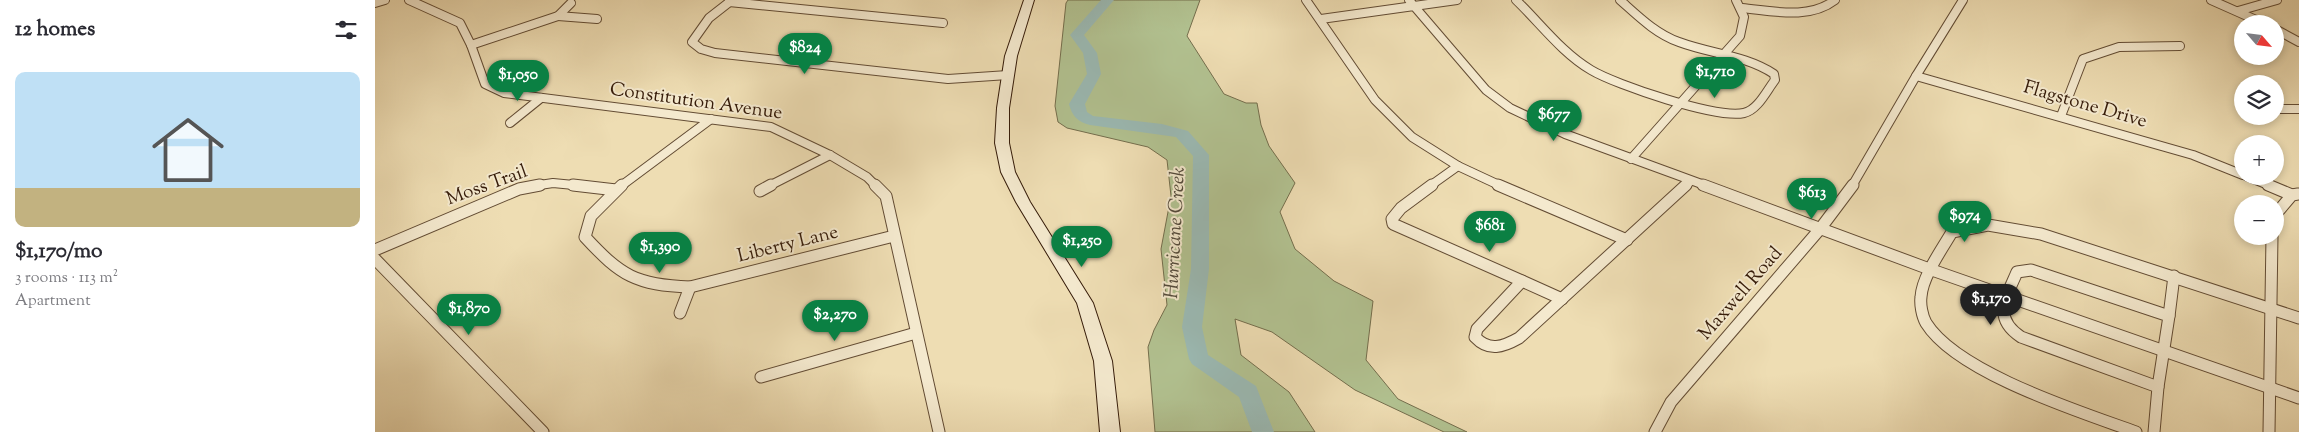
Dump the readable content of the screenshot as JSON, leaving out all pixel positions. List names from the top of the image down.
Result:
{
  "streets": {
    "street": [
      "Constitution Avenue",
      "Flagstone Drive",
      "Moss Trail",
      "Liberty Lane",
      "Maxwell Road"
    ]
  },
  "crossings": [
    ["Constitution Avenue", "Liberty Lane"],
    ["Flagstone Drive", "Maxwell Road"],
    ["Moss Trail", "Liberty Lane"]
  ],
  "water": ["Hurricane Creek"],
  "north": "bottom right",
  "page": {
    "heading": "12 homes",
    "map_buttons": ["+", "−"],
    "price": [
      "$824",
      "$1,710",
      "$1,050",
      "$677",
      "$613",
      "$974",
      "$681",
      "$1,250",
      "$1,390",
      "$1,170",
      "$1,870",
      "$2,270"
    ],
    "list": [
      {
        "name": "$1,170/mo",
        "note": "3 rooms · 113 m² · Apartment"
      }
    ]
  }
}
